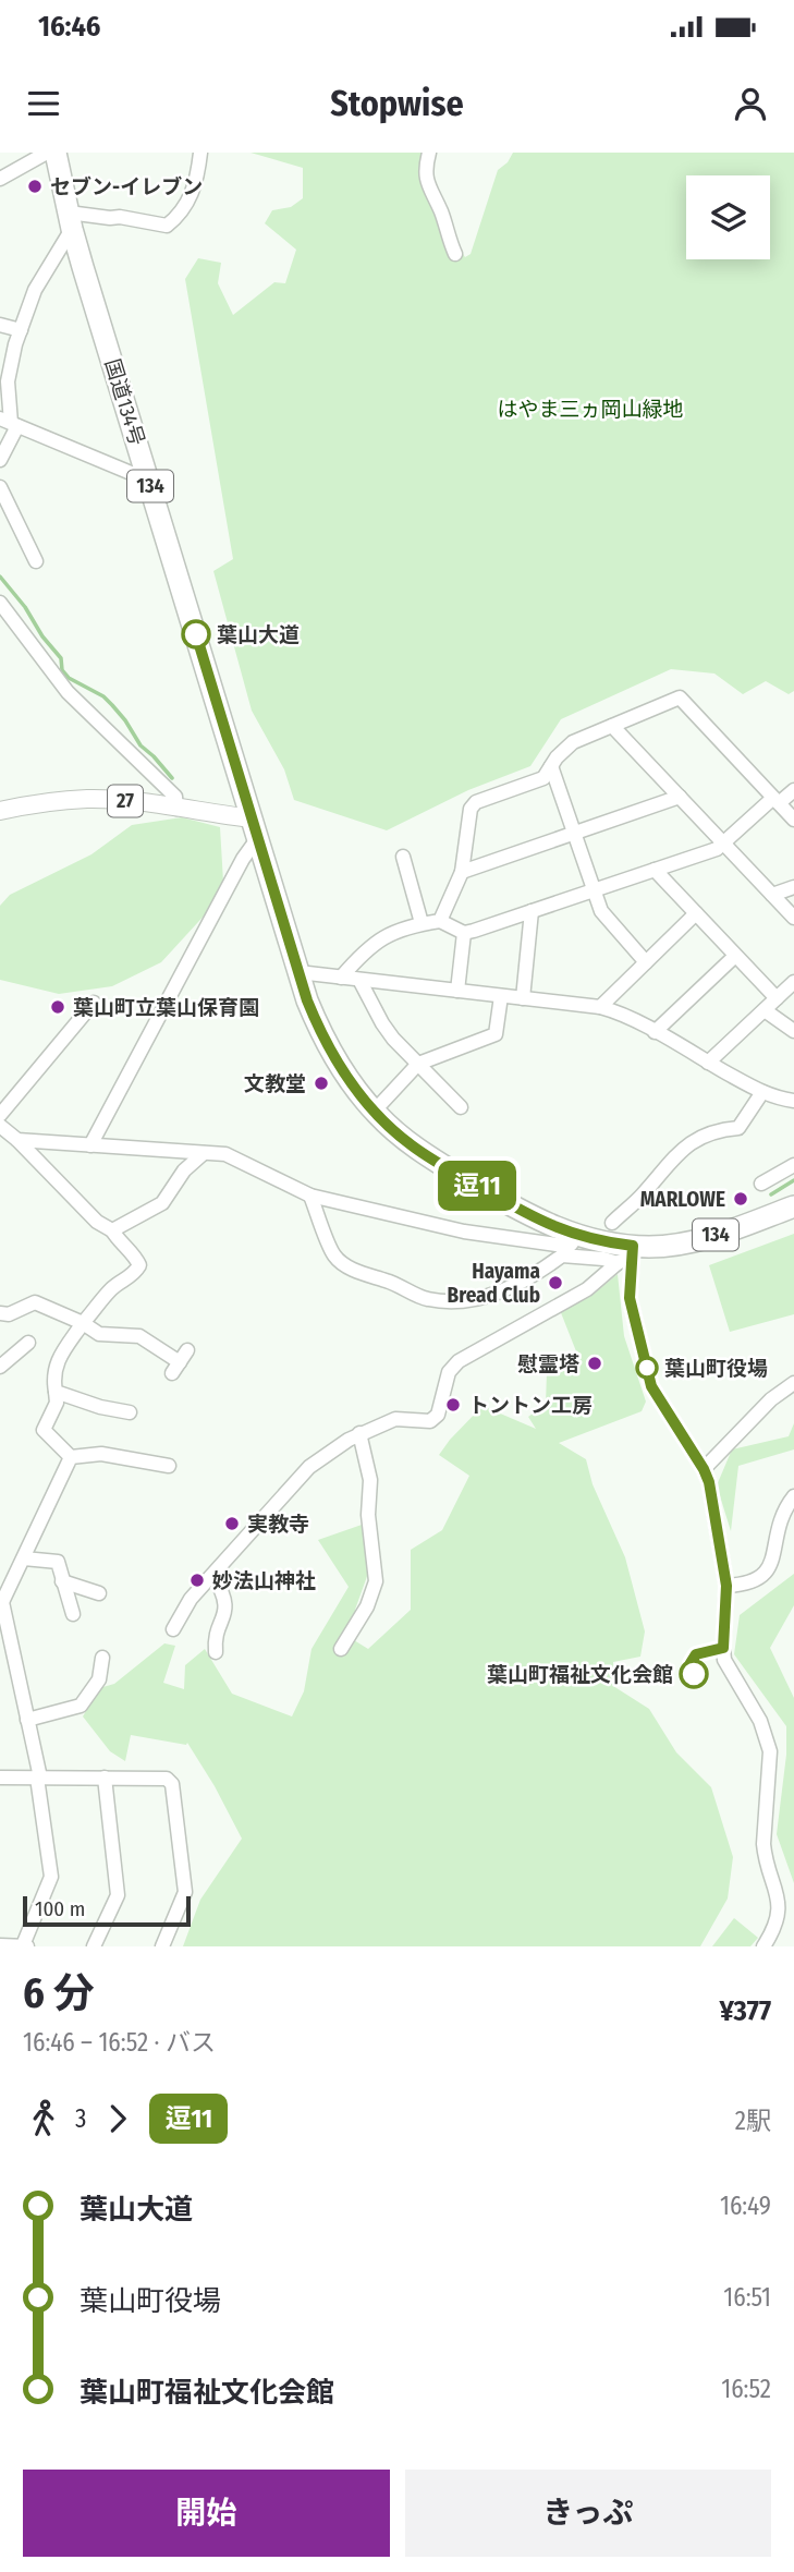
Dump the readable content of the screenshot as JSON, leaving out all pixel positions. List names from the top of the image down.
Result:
{
  "streets": {
    "highway": ["国道134号", "134"],
    "main road": ["27"]
  },
  "crossings": [
    ["国道134号", "27"]
  ],
  "parks": ["はやま三ヵ岡山緑地"],
  "places": [
    "セブン-イレブン",
    "葉山大道",
    "葉山町立葉山保育園",
    "文教堂",
    "MARLOWE",
    "Hayama Bread Club",
    "慰霊塔",
    "葉山町役場",
    "トントン工房",
    "実教寺",
    "妙法山神社",
    "葉山町福祉文化会館"
  ],
  "lines": ["bus line 逗11"],
  "scale_bar": "100 m",
  "page": {
    "status": "16:46",
    "header": "Stopwise",
    "on_map": "逗11",
    "scale": "100 m",
    "heading": ["6 分", "16:46 – 16:52 · バス", "¥377"],
    "legs": ["3", "逗11", "2駅"],
    "list": [
      {
        "name": "葉山大道",
        "value": "16:49"
      },
      {
        "name": "葉山町役場",
        "value": "16:51"
      },
      {
        "name": "葉山町福祉文化会館",
        "value": "16:52"
      }
    ],
    "buttons": ["開始", "きっぷ"]
  }
}
